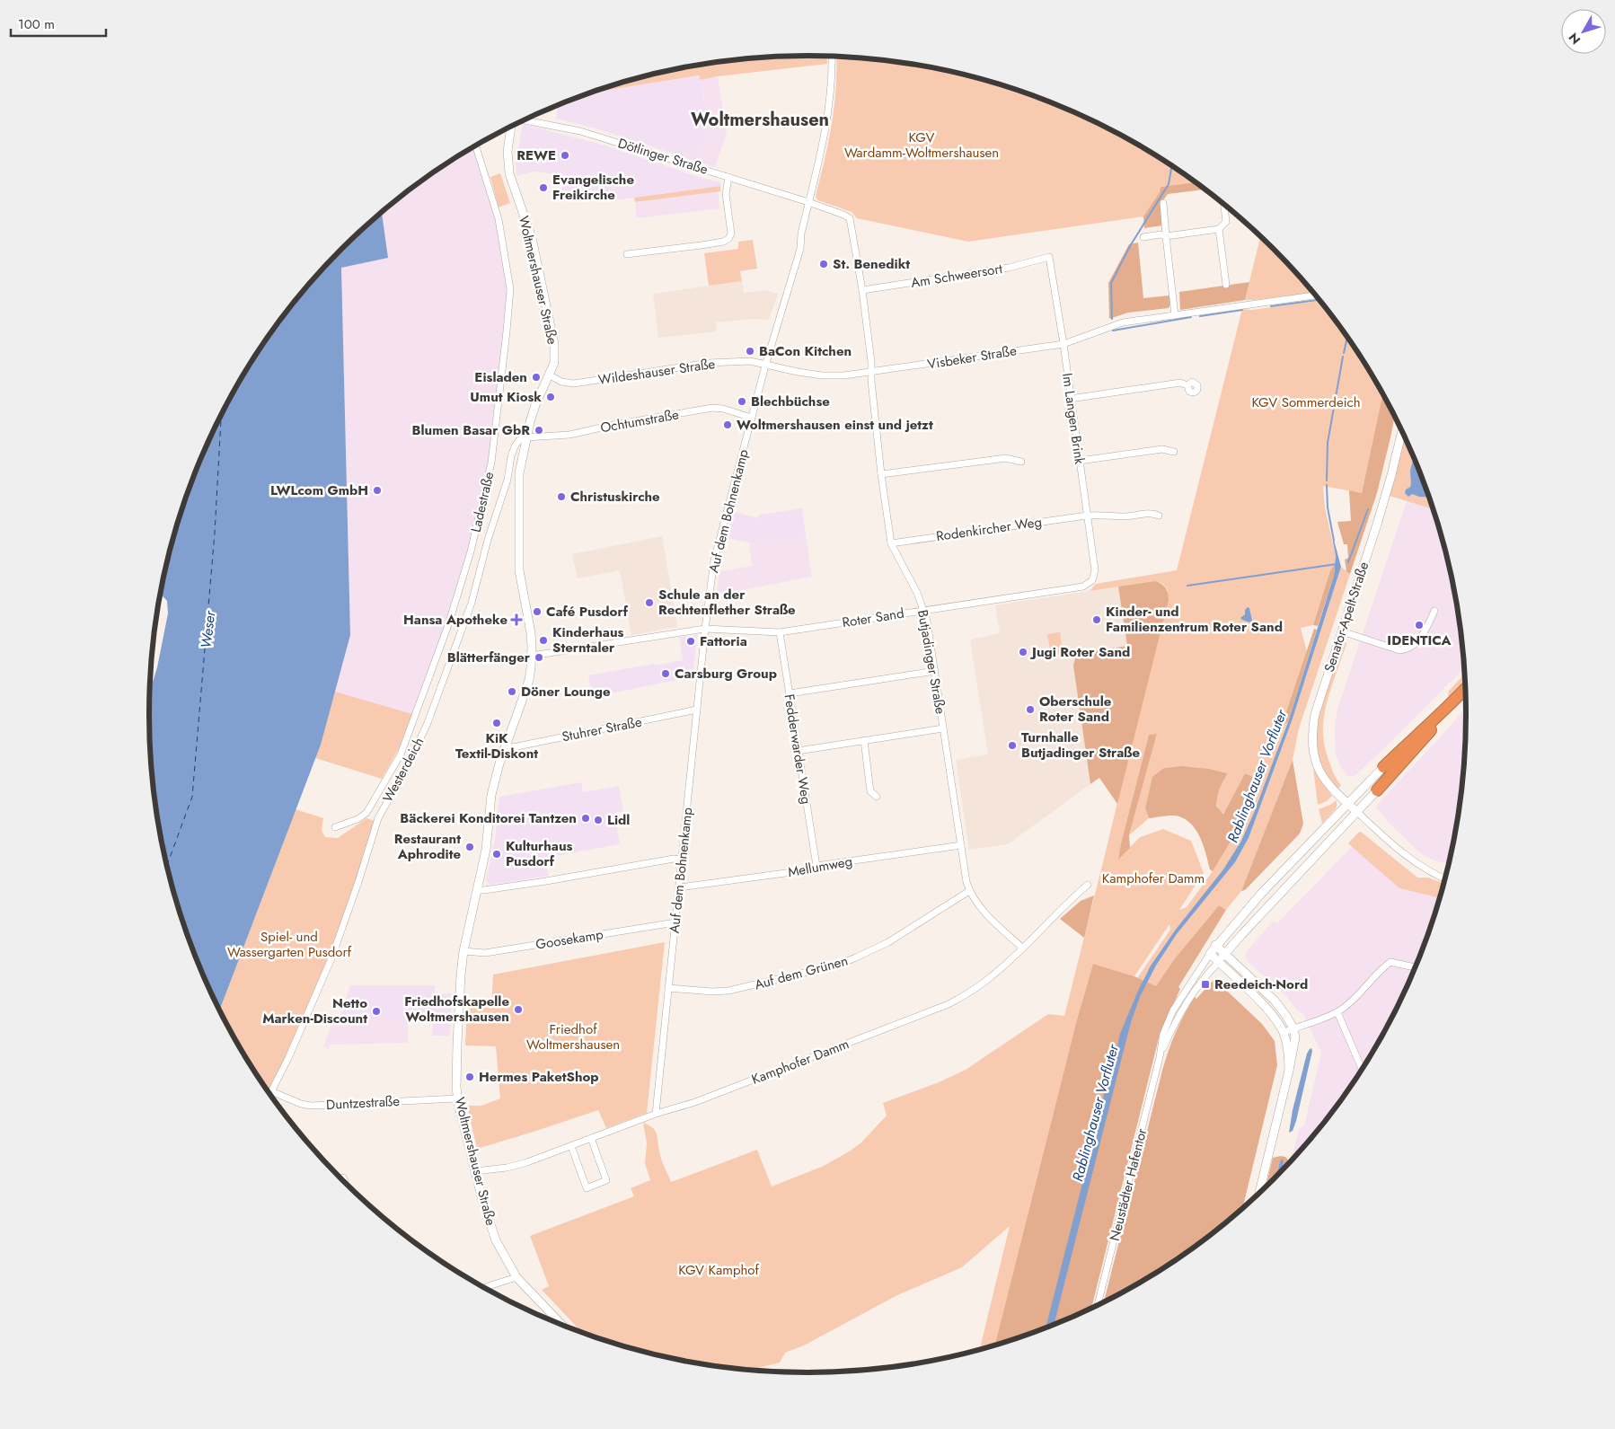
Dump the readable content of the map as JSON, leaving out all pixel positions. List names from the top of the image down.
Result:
{
  "streets": {
    "street": [
      "Dötlinger Straße",
      "Am Schweersort",
      "Woltmershauser Straße",
      "Visbeker Straße",
      "Wildeshauser Straße",
      "Im Langen Brink",
      "Ochtumstraße",
      "Ladestraße",
      "Auf dem Bohnenkamp",
      "Rodenkircher Weg",
      "Senator-Apelt-Straße",
      "Roter Sand",
      "Butjadinger Straße",
      "Stuhrer Straße",
      "Fedderwarder Weg",
      "Westerdeich",
      "Mellumweg",
      "Goosekamp",
      "Auf dem Grünen",
      "Kamphofer Damm",
      "Duntzestraße",
      "Neustädter Hafentor"
    ]
  },
  "crossings": [
    ["Dötlinger Straße", "Auf dem Bohnenkamp"],
    ["Dötlinger Straße", "Butjadinger Straße"],
    ["Am Schweersort", "Im Langen Brink"],
    ["Am Schweersort", "Butjadinger Straße"],
    ["Woltmershauser Straße", "Wildeshauser Straße"],
    ["Woltmershauser Straße", "Ochtumstraße"],
    ["Woltmershauser Straße", "Roter Sand"],
    ["Woltmershauser Straße", "Stuhrer Straße"],
    ["Woltmershauser Straße", "Westerdeich"],
    ["Woltmershauser Straße", "Goosekamp"],
    ["Woltmershauser Straße", "Kamphofer Damm"],
    ["Woltmershauser Straße", "Duntzestraße"],
    ["Visbeker Straße", "Wildeshauser Straße"],
    ["Visbeker Straße", "Im Langen Brink"],
    ["Visbeker Straße", "Auf dem Bohnenkamp"],
    ["Visbeker Straße", "Butjadinger Straße"],
    ["Wildeshauser Straße", "Auf dem Bohnenkamp"],
    ["Im Langen Brink", "Rodenkircher Weg"],
    ["Im Langen Brink", "Roter Sand"],
    ["Ochtumstraße", "Auf dem Bohnenkamp"],
    ["Ochtumstraße", "Westerdeich"],
    ["Auf dem Bohnenkamp", "Roter Sand"],
    ["Auf dem Bohnenkamp", "Butjadinger Straße"],
    ["Auf dem Bohnenkamp", "Stuhrer Straße"],
    ["Auf dem Bohnenkamp", "Mellumweg"],
    ["Auf dem Bohnenkamp", "Goosekamp"],
    ["Auf dem Bohnenkamp", "Auf dem Grünen"],
    ["Auf dem Bohnenkamp", "Kamphofer Damm"],
    ["Rodenkircher Weg", "Butjadinger Straße"],
    ["Roter Sand", "Butjadinger Straße"],
    ["Roter Sand", "Fedderwarder Weg"],
    ["Butjadinger Straße", "Mellumweg"],
    ["Butjadinger Straße", "Auf dem Grünen"],
    ["Butjadinger Straße", "Kamphofer Damm"],
    ["Fedderwarder Weg", "Mellumweg"],
    ["Westerdeich", "Duntzestraße"]
  ],
  "districts": ["Woltmershausen"],
  "water": ["Weser", "Rablinghauser Vorfluter"],
  "parks": [
    "KGV Wardamm-Woltmershausen",
    "KGV Sommerdeich",
    "Kamphofer Damm",
    "Spiel- und Wassergarten Pusdorf",
    "Friedhof Woltmershausen",
    "KGV Kamphof"
  ],
  "places": {
    "other": [
      "REWE",
      "Evangelische Freikirche",
      "St. Benedikt",
      "BaCon Kitchen",
      "Eisladen",
      "Umut Kiosk",
      "Blechbüchse",
      "Woltmershausen einst und jetzt",
      "Blumen Basar GbR",
      "LWLcom GmbH",
      "Christuskirche",
      "Schule an der Rechtenflether Straße",
      "Café Pusdorf",
      "Kinder- und Familienzentrum Roter Sand",
      "IDENTICA",
      "Kinderhaus Sterntaler",
      "Fattoria",
      "Jugi Roter Sand",
      "Blätterfänger",
      "Carsburg Group",
      "Döner Lounge",
      "Oberschule Roter Sand",
      "KiK Textil-Diskont",
      "Turnhalle Butjadinger Straße",
      "Bäckerei Konditorei Tantzen",
      "Lidl",
      "Restaurant Aphrodite",
      "Kulturhaus Pusdorf",
      "Friedhofskapelle Woltmershausen",
      "Netto Marken-Discount",
      "Hermes PaketShop"
    ],
    "health": ["Hansa Apotheke"],
    "transit": ["Reedeich-Nord"]
  },
  "scale_bar": "100 m",
  "north": "bottom left"
}
